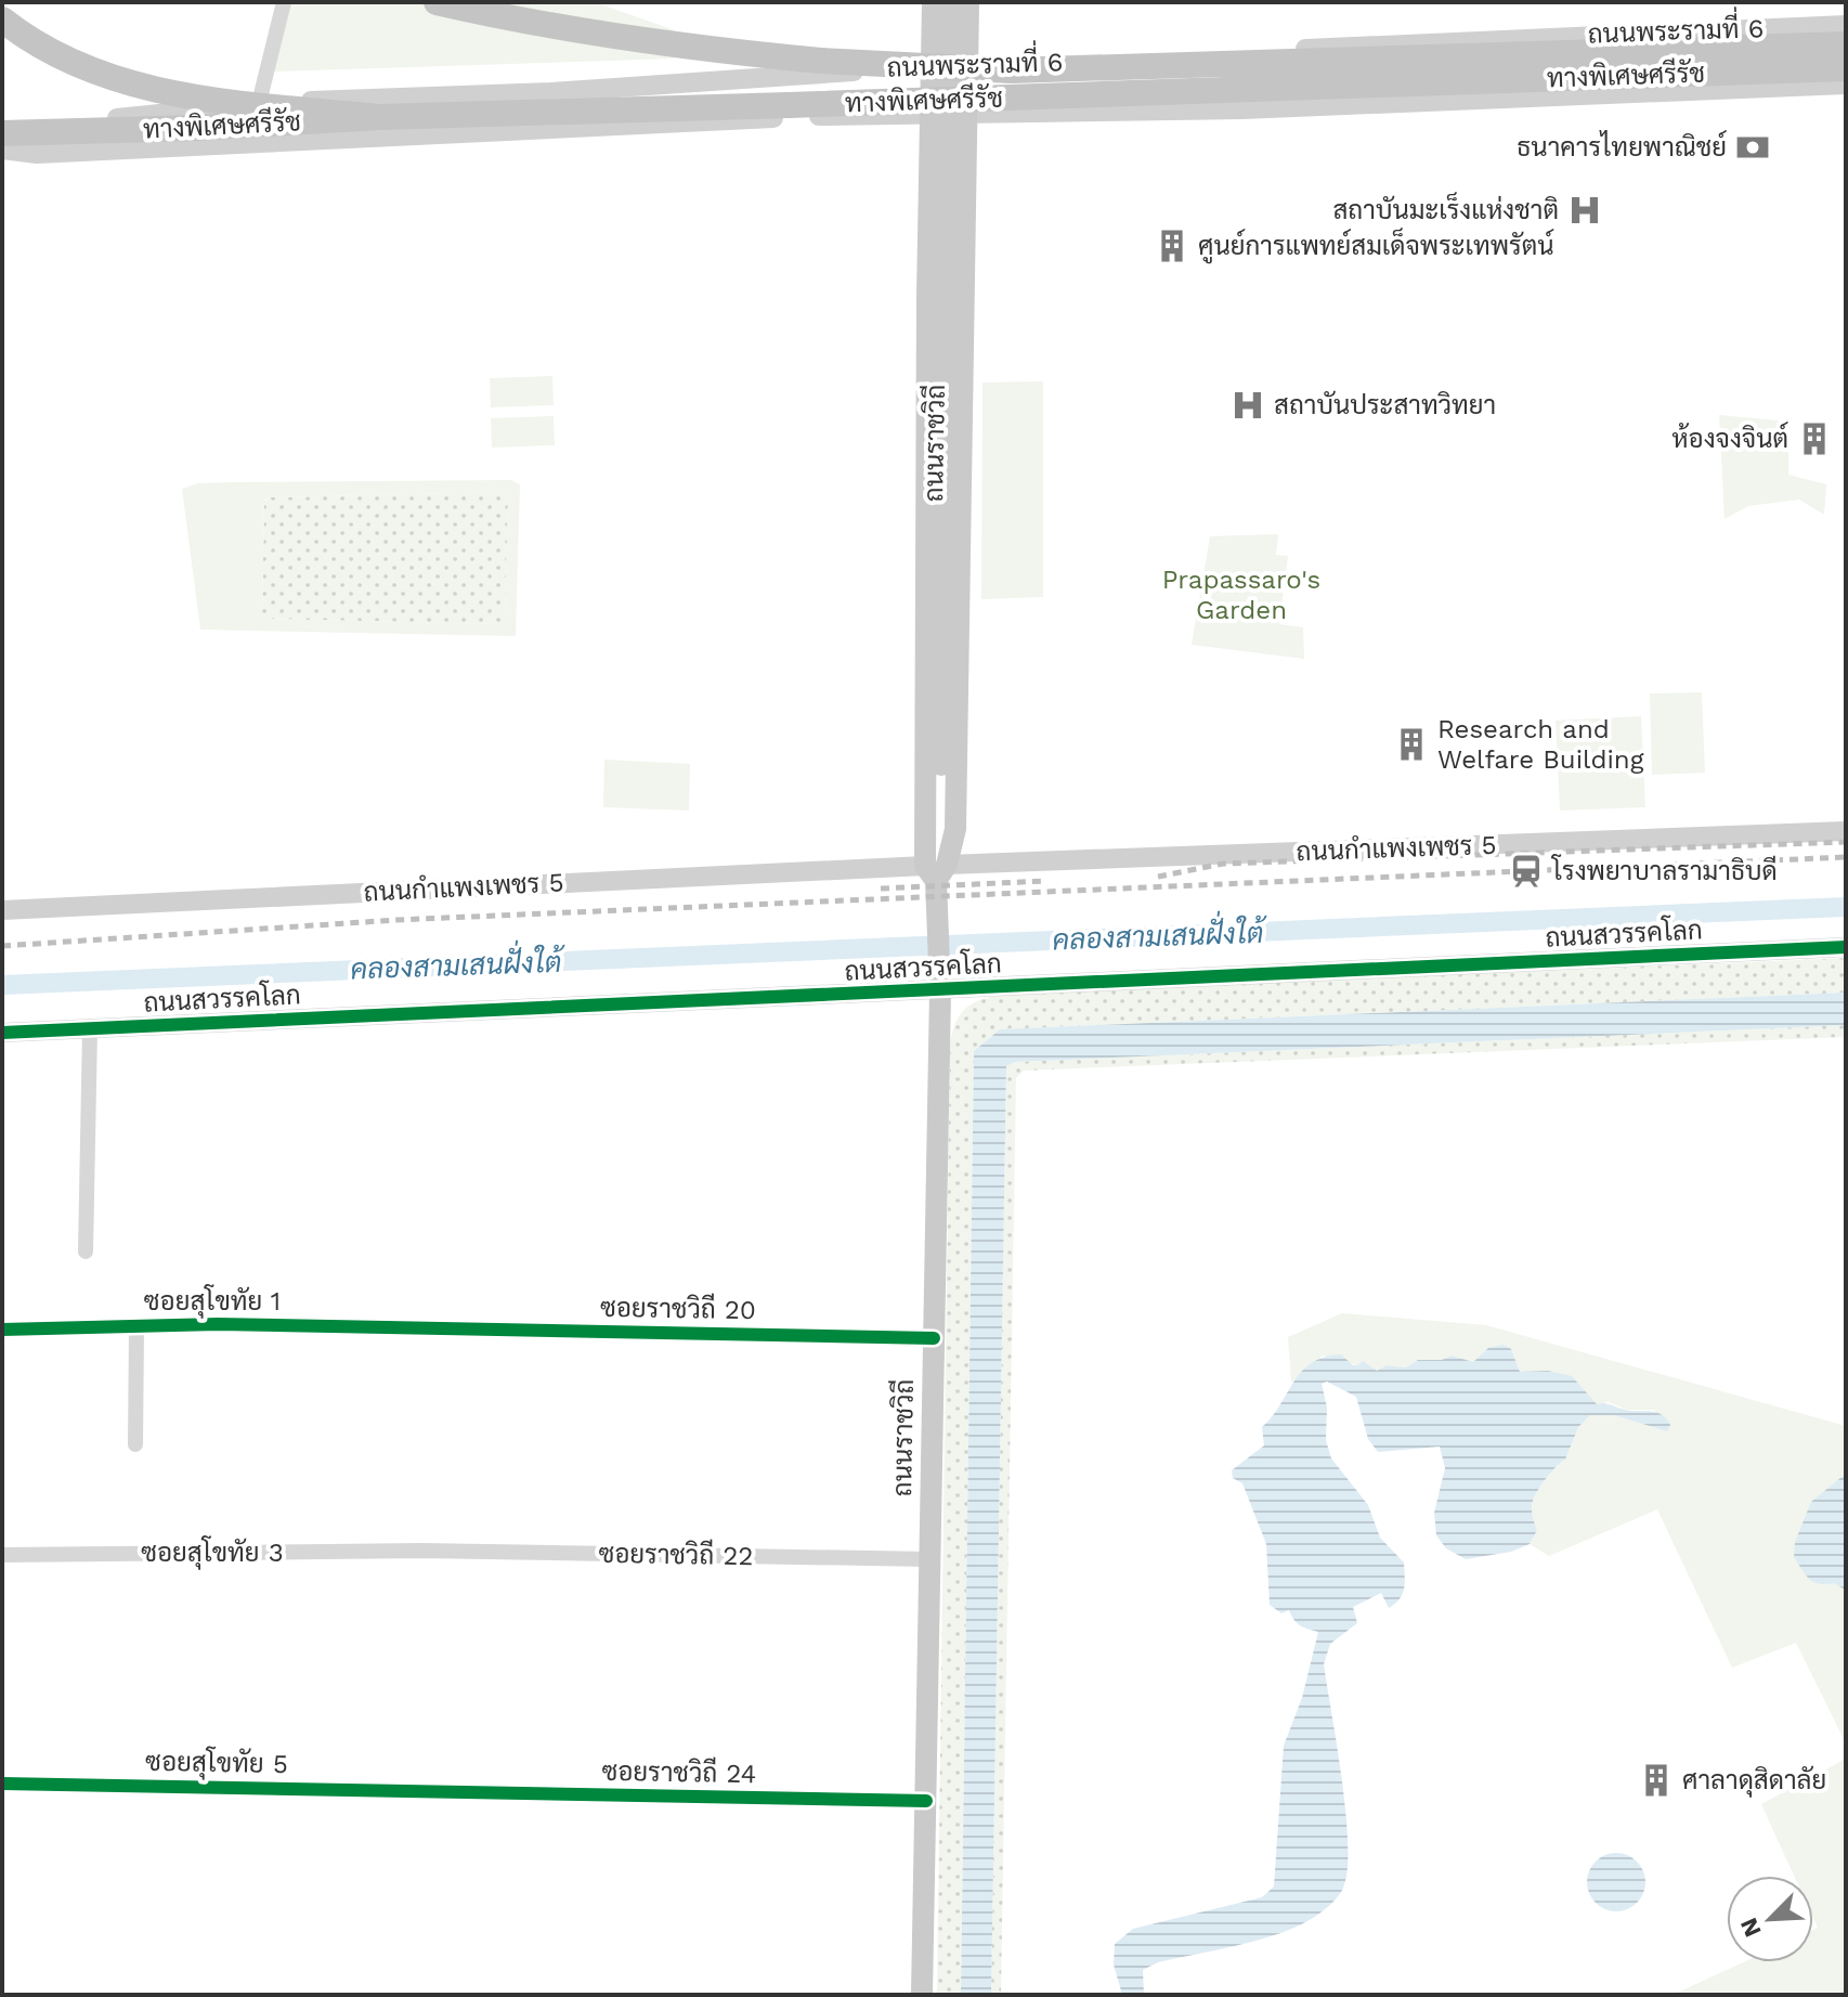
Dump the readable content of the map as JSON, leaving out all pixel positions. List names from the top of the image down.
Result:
{
  "streets": {
    "highway": ["ทางพิเศษศรีรัช"],
    "main road": [
      "ถนนพระรามที่ 6",
      "ถนนราชวิถี",
      "ถนนกำแพงเพชร 5",
      "ถนนสวรรคโลก"
    ],
    "street": [
      "ซอยสุโขทัย 1",
      "ซอยราชวิถี 20",
      "ซอยสุโขทัย 3",
      "ซอยราชวิถี 22",
      "ซอยสุโขทัย 5",
      "ซอยราชวิถี 24"
    ]
  },
  "crossings": [
    ["ถนนพระรามที่ 6", "ทางพิเศษศรีรัช"],
    ["ถนนพระรามที่ 6", "ถนนราชวิถี"],
    ["ถนนราชวิถี", "ถนนกำแพงเพชร 5"],
    ["ถนนราชวิถี", "ถนนสวรรคโลก"],
    ["ถนนราชวิถี", "ซอยราชวิถี 20"],
    ["ถนนราชวิถี", "ซอยราชวิถี 22"],
    ["ถนนราชวิถี", "ซอยราชวิถี 24"],
    ["ซอยสุโขทัย 1", "ซอยราชวิถี 20"],
    ["ซอยสุโขทัย 3", "ซอยราชวิถี 22"],
    ["ซอยสุโขทัย 5", "ซอยราชวิถี 24"]
  ],
  "water": ["คลองสามเสนฝั่งใต้"],
  "parks": ["Prapassaro's Garden"],
  "places": {
    "bank": ["ธนาคารไทยพาณิชย์"],
    "hospital": ["สถาบันมะเร็งแห่งชาติ", "สถาบันประสาทวิทยา"],
    "building": [
      "ศูนย์การแพทย์สมเด็จพระเทพรัตน์",
      "ห้องจงจินต์",
      "Research and Welfare Building",
      "ศาลาดุสิดาลัย"
    ],
    "station": ["โรงพยาบาลรามาธิบดี"]
  },
  "north": "bottom left"
}
